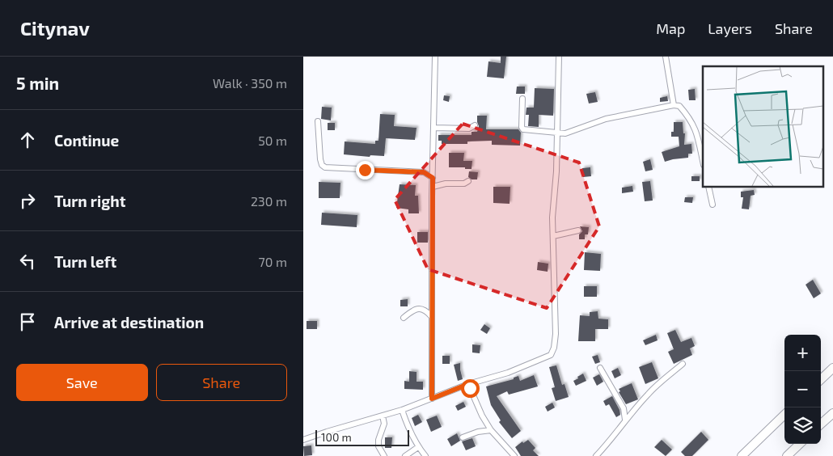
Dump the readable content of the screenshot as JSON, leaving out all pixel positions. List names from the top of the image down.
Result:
{
  "scale_bar": "100 m",
  "page": {
    "header": "Citynav",
    "nav": ["Map", "Layers", "Share"],
    "heading": ["5 min", "Walk · 350 m"],
    "list": [
      ["Continue", "50 m"],
      ["Turn right", "230 m"],
      ["Turn left", "70 m"],
      "Arrive at destination"
    ],
    "map_buttons": ["+", "−"],
    "buttons": ["Save", "Share"],
    "scale": "100 m"
  }
}
